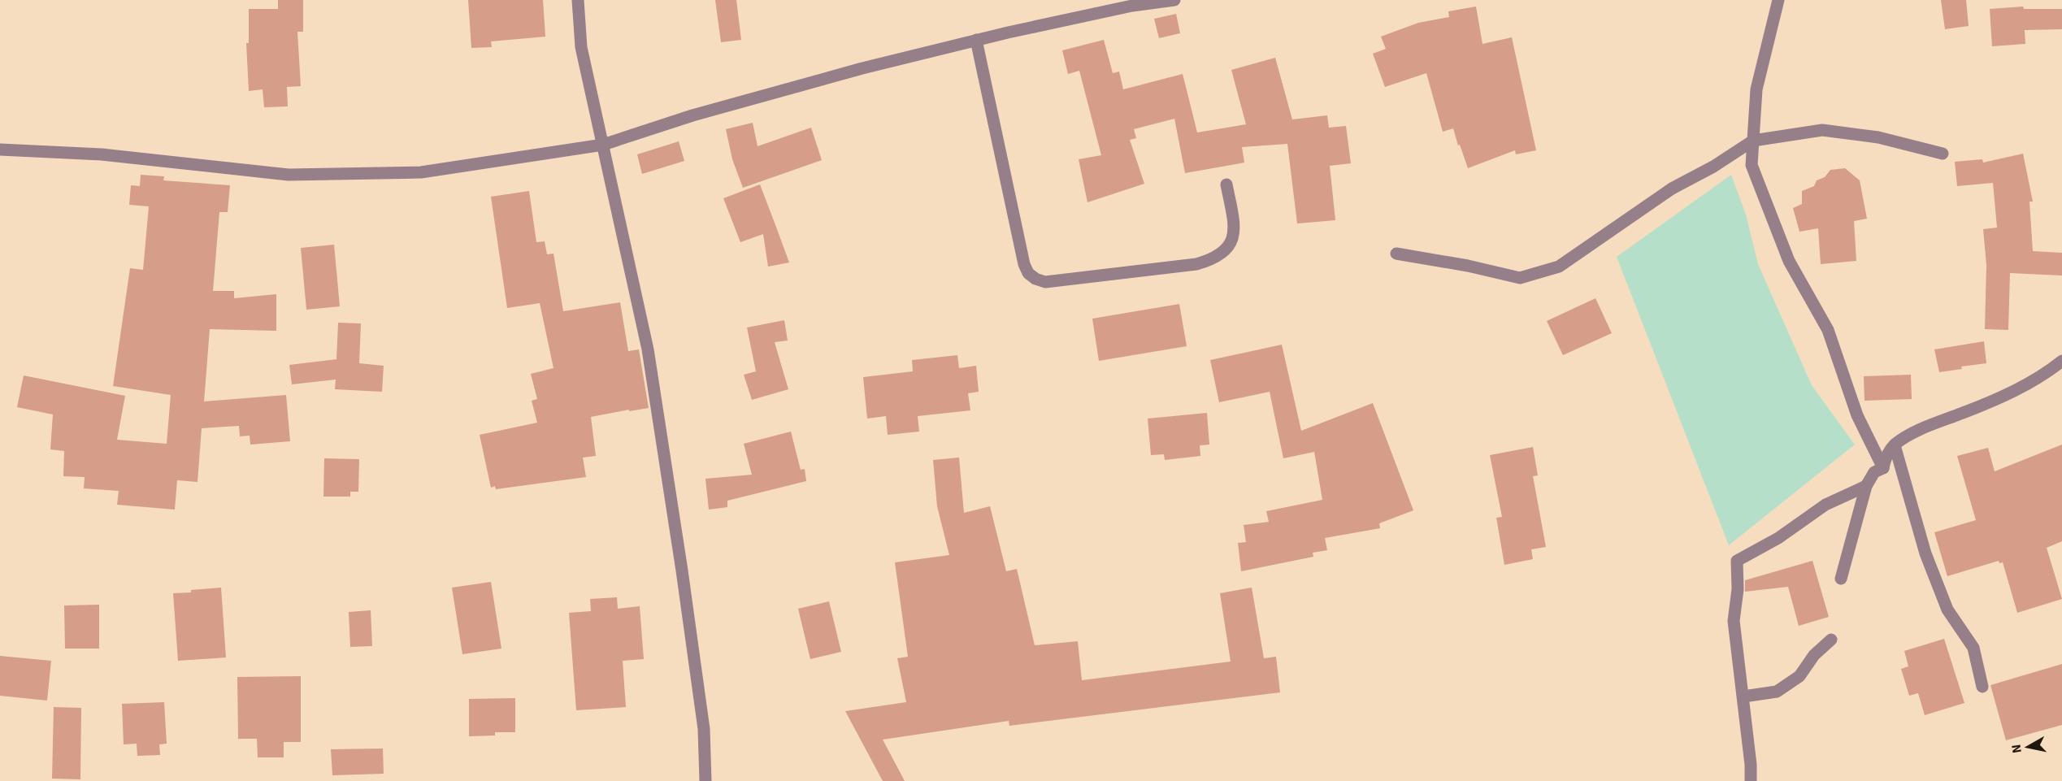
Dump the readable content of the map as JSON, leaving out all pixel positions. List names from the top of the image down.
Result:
{
  "north": "left"
}
